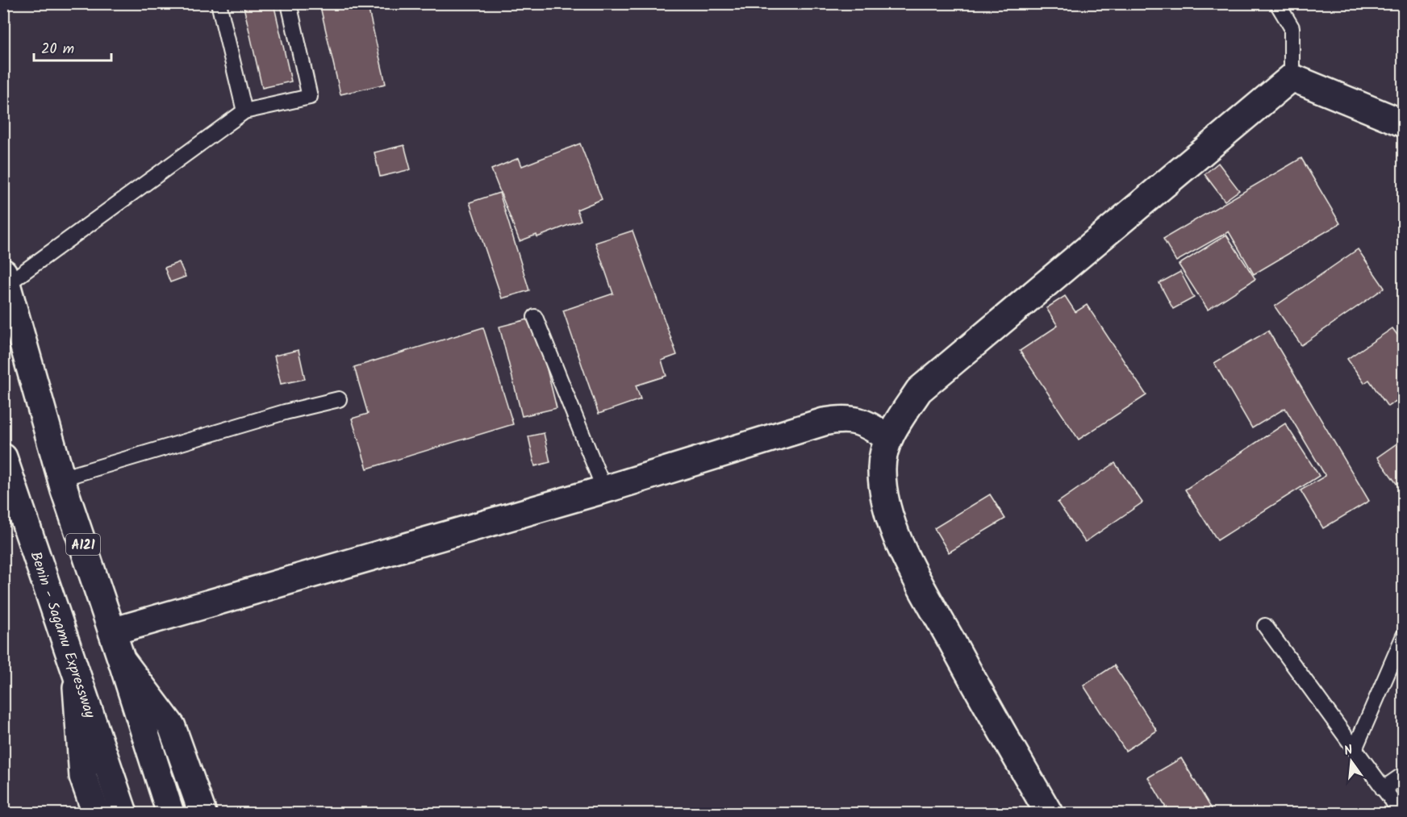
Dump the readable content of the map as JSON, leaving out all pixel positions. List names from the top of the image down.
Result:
{
  "streets": {
    "main road": ["A121", "Benin - Sagamu Expressway"]
  },
  "scale_bar": "20 m",
  "north": "top"
}
